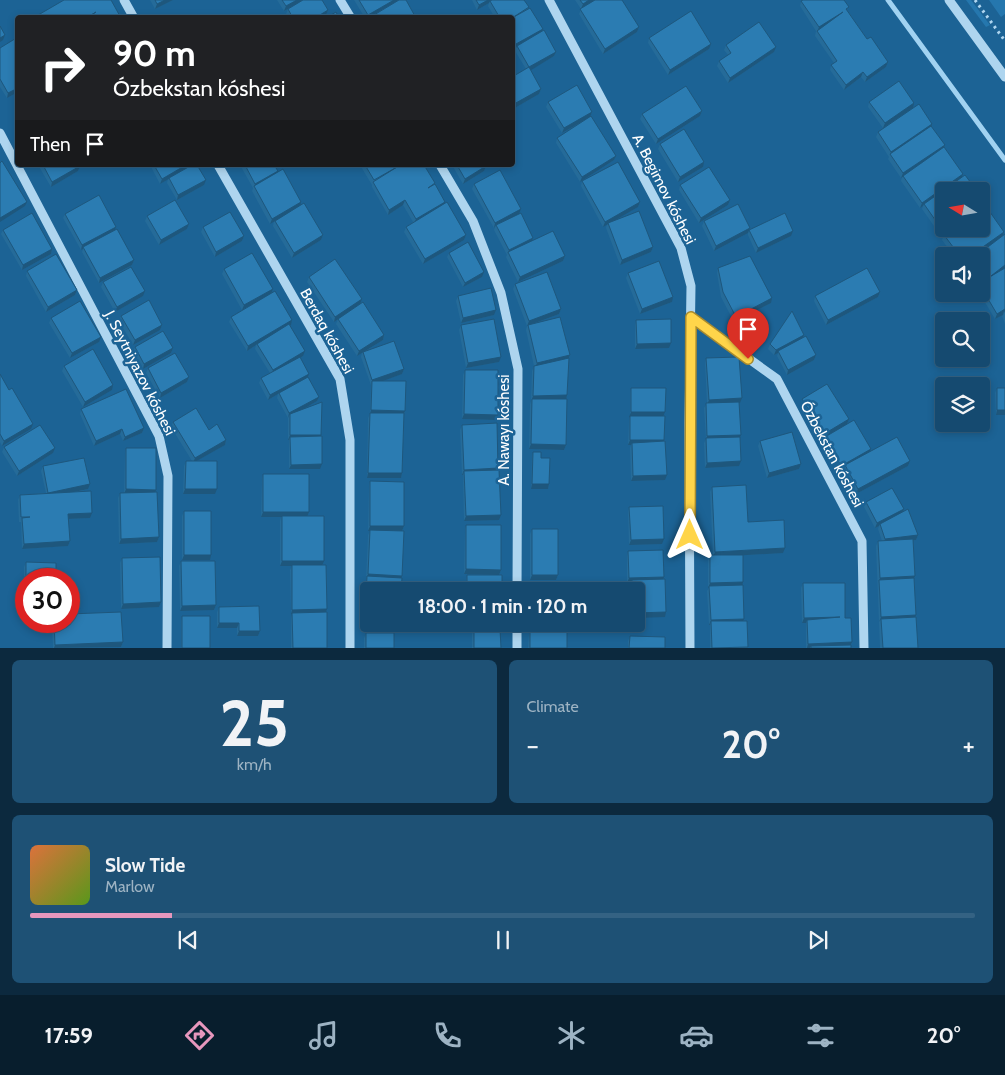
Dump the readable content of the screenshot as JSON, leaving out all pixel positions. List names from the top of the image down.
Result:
{
  "streets": {
    "street": [
      "A. Begimov kóshesi",
      "Berdaq kóshesi",
      "J. Seytniyazov kóshesi",
      "A. Nawayı kóshesi",
      "Ózbekstan kóshesi"
    ]
  },
  "crossings": [
    ["A. Begimov kóshesi", "Ózbekstan kóshesi"]
  ],
  "north": "left",
  "page": {
    "turn": ["90 m", "Ózbekstan kóshesi"],
    "then": "Then",
    "limit": "30",
    "trip": "18:00 · 1 min · 120 m",
    "tile": [
      ["25", "km/h"],
      "Climate"
    ],
    "heat": ["−", "20°", "+"],
    "song": ["Slow Tide", "Marlow"],
    "tabs": ["17:59", "20°"]
  }
}
